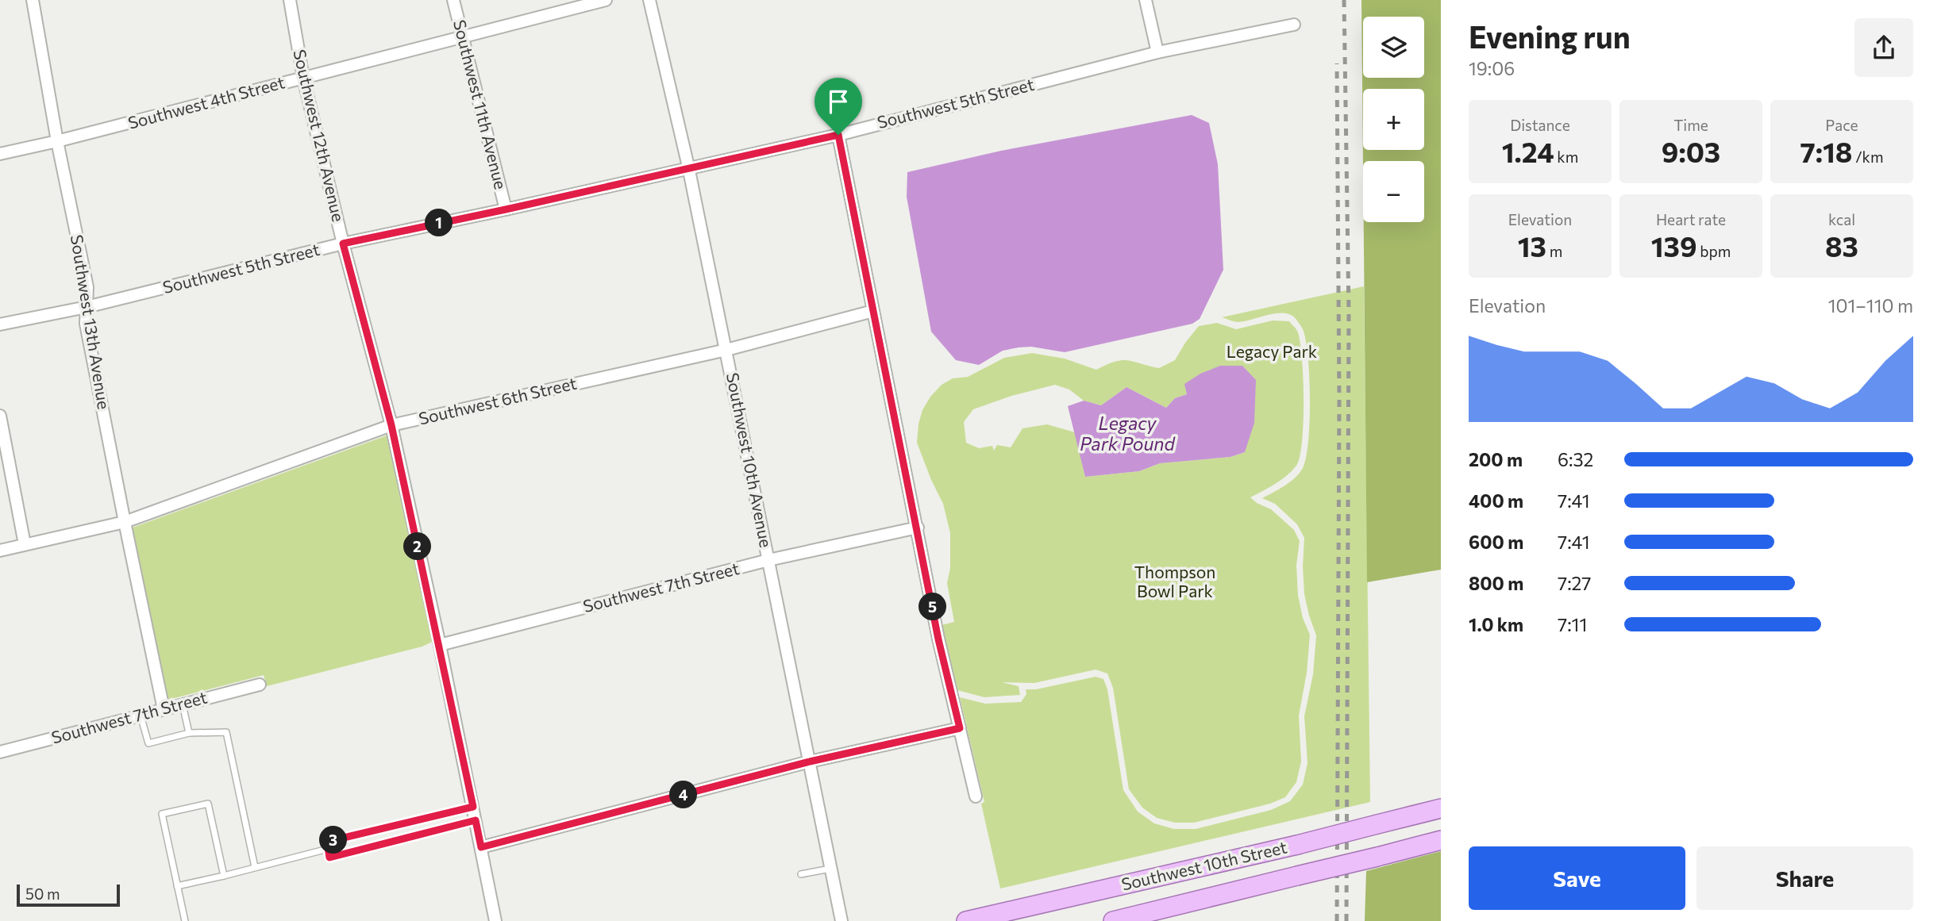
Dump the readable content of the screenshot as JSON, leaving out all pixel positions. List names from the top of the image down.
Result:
{
  "streets": {
    "main road": ["Southwest 10th Street"],
    "street": [
      "Southwest 4th Street",
      "Southwest 5th Street",
      "Southwest 11th Avenue",
      "Southwest 12th Avenue",
      "Southwest 13th Avenue",
      "Southwest 6th Street",
      "Southwest 10th Avenue",
      "Southwest 7th Street"
    ]
  },
  "crossings": [
    ["Southwest 4th Street", "Southwest 11th Avenue"],
    ["Southwest 4th Street", "Southwest 12th Avenue"],
    ["Southwest 4th Street", "Southwest 13th Avenue"],
    ["Southwest 5th Street", "Southwest 11th Avenue"],
    ["Southwest 5th Street", "Southwest 12th Avenue"],
    ["Southwest 5th Street", "Southwest 13th Avenue"],
    ["Southwest 5th Street", "Southwest 10th Avenue"],
    ["Southwest 12th Avenue", "Southwest 6th Street"],
    ["Southwest 12th Avenue", "Southwest 7th Street"],
    ["Southwest 13th Avenue", "Southwest 6th Street"],
    ["Southwest 13th Avenue", "Southwest 7th Street"],
    ["Southwest 6th Street", "Southwest 10th Avenue"],
    ["Southwest 10th Avenue", "Southwest 7th Street"]
  ],
  "water": ["Legacy Park Pound"],
  "parks": ["Legacy Park", "Thompson Bowl Park"],
  "scale_bar": "50 m",
  "page": {
    "heading": ["Evening run", "19:06"],
    "map_buttons": ["+", "−"],
    "stats": [
      ["Distance", "1.24 km"],
      ["Time", "9:03"],
      ["Pace", "7:18 /km"],
      ["Elevation", "13 m"],
      ["Heart rate", "139 bpm"],
      ["kcal", "83"]
    ],
    "pins": [
      "1",
      "2",
      "5",
      "4",
      "3"
    ],
    "chart": ["Elevation", "101–110 m"],
    "list": [
      {
        "name": "200 m",
        "note": "6:32"
      },
      {
        "name": "400 m",
        "note": "7:41"
      },
      {
        "name": "600 m",
        "note": "7:41"
      },
      {
        "name": "800 m",
        "note": "7:27"
      },
      {
        "name": "1.0 km",
        "note": "7:11"
      }
    ],
    "buttons": ["Save", "Share"],
    "scale": "50 m"
  }
}
